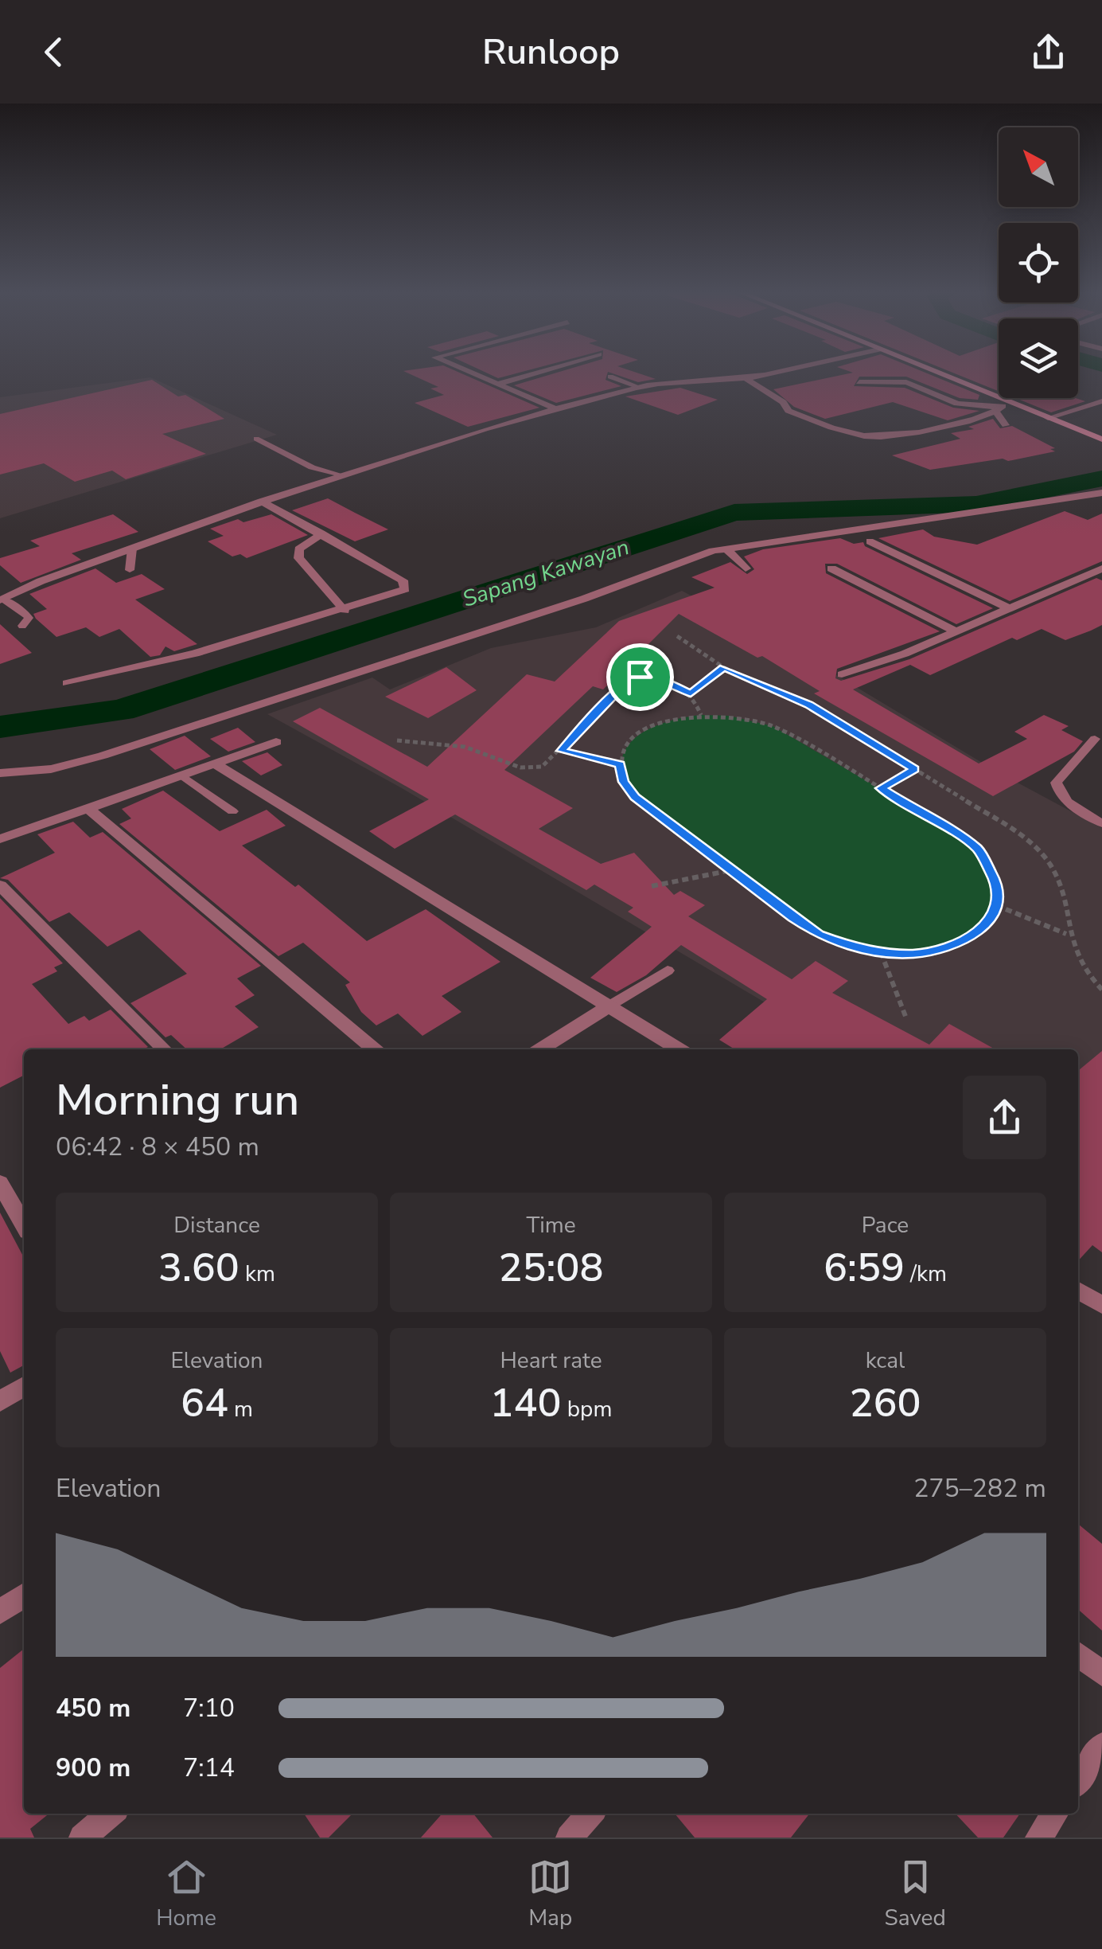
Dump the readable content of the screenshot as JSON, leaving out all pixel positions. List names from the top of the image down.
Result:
{
  "water": ["Sapang Kawayan"],
  "north": "top left",
  "page": {
    "header": "Runloop",
    "heading": ["Morning run", "06:42 · 8 × 450 m"],
    "stats": [
      ["Distance", "3.60 km"],
      ["Time", "25:08"],
      ["Pace", "6:59 /km"],
      ["Elevation", "64 m"],
      ["Heart rate", "140 bpm"],
      ["kcal", "260"]
    ],
    "chart": ["Elevation", "275–282 m"],
    "list": [
      {
        "name": "450 m",
        "note": "7:10"
      },
      {
        "name": "900 m",
        "note": "7:14"
      }
    ],
    "tabs": ["Home", "Map", "Saved"]
  }
}
